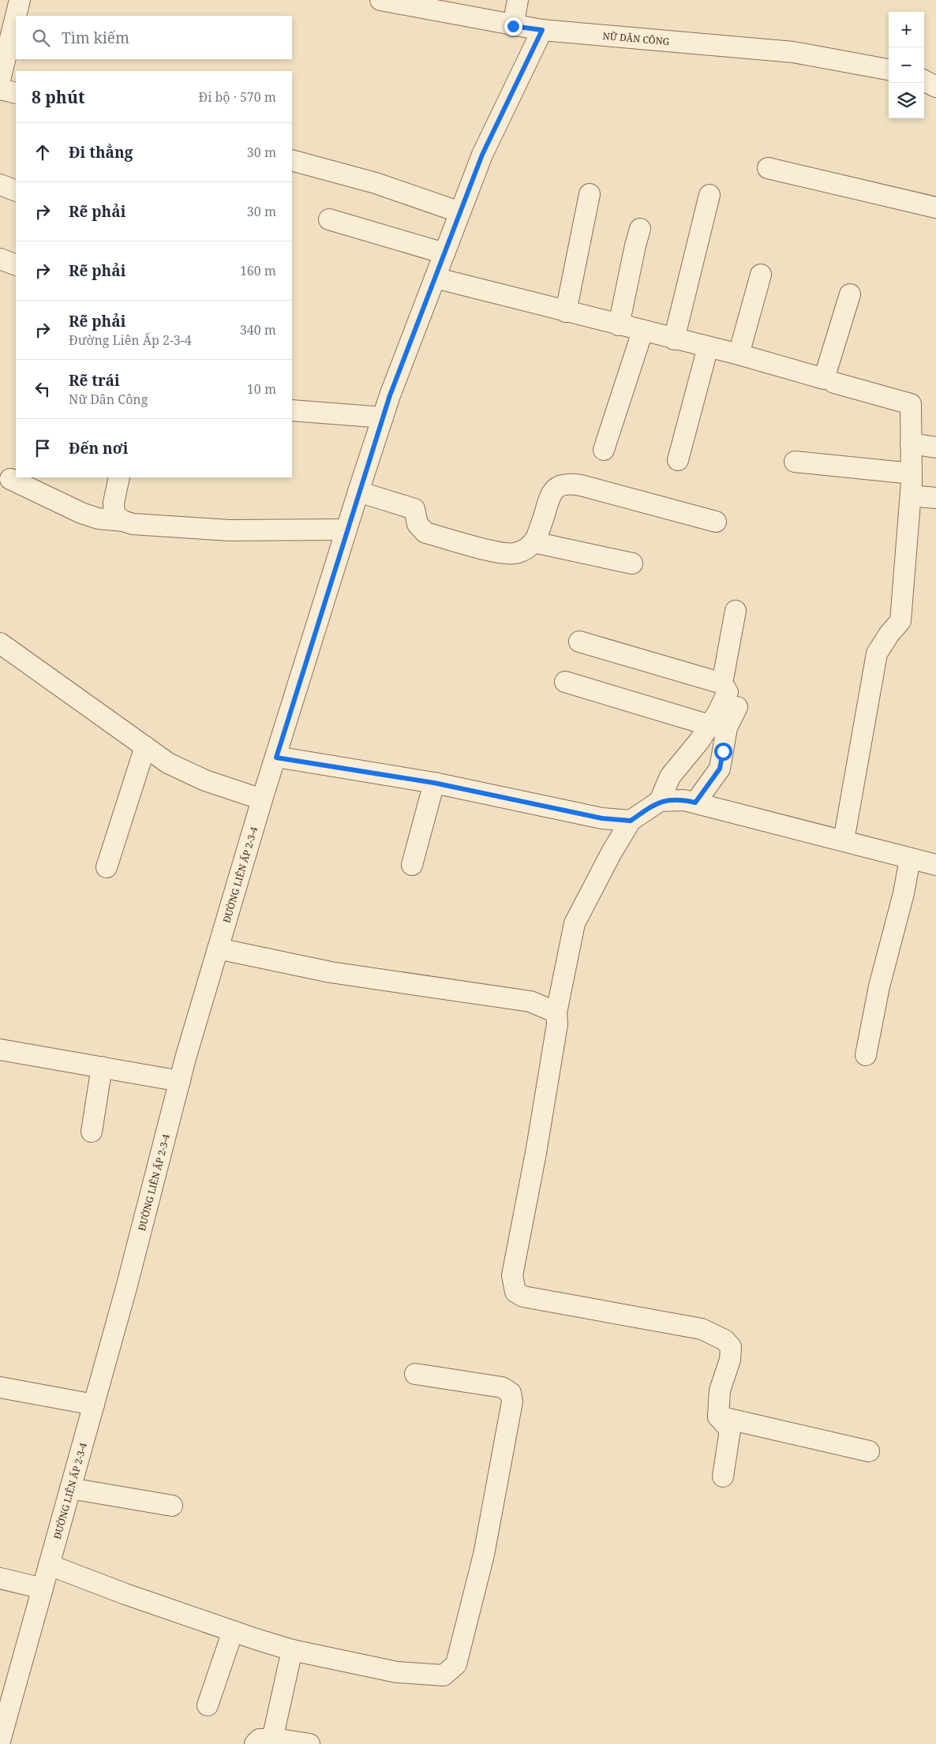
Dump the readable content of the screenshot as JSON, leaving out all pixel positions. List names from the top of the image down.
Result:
{
  "streets": {
    "street": ["NỮ DÂN CÔNG", "ĐƯỜNG LIÊN ẤP 2-3-4"]
  },
  "crossings": [
    ["NỮ DÂN CÔNG", "ĐƯỜNG LIÊN ẤP 2-3-4"]
  ],
  "page": {
    "map_buttons": ["+", "−"],
    "search": "Tìm kiếm",
    "heading": ["8 phút", "Đi bộ · 570 m"],
    "list": [
      ["Đi thẳng", "30 m"],
      ["Rẽ phải", "30 m"],
      ["Rẽ phải", "160 m"],
      ["Rẽ phải", "Đường Liên Ấp 2-3-4", "340 m"],
      ["Rẽ trái", "Nữ Dân Công", "10 m"],
      "Đến nơi"
    ]
  }
}
